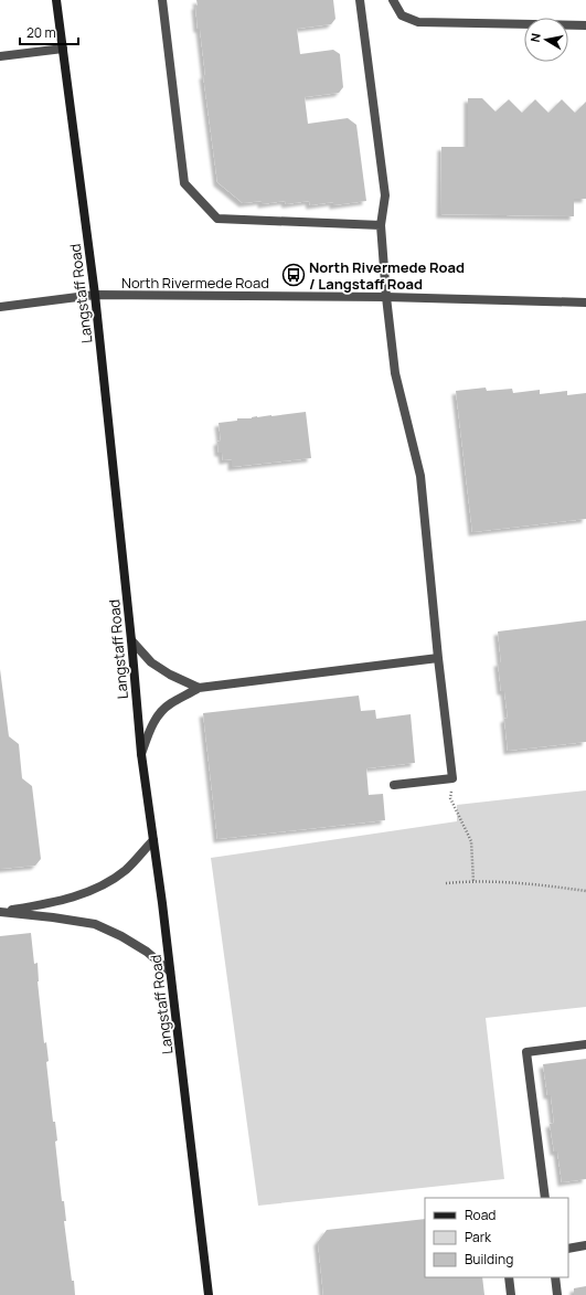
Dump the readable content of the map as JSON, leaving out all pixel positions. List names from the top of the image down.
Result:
{
  "streets": {
    "main road": ["Langstaff Road"],
    "street": ["North Rivermede Road"]
  },
  "crossings": [
    ["North Rivermede Road", "Langstaff Road"]
  ],
  "places": {
    "bus stop": ["North Rivermede Road / Langstaff Road"]
  },
  "legend": ["Road", "Park", "Building"],
  "scale_bar": "20 m",
  "north": "left"
}
